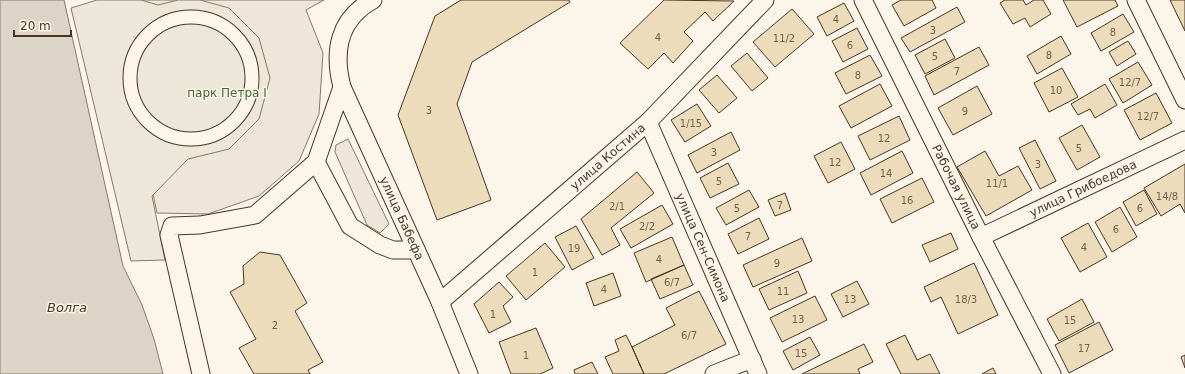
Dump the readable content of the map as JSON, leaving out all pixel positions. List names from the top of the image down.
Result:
{
  "streets": {
    "street": [
      "улица Костина",
      "Рабочая улица",
      "улица Грибоедова",
      "улица Бабефа",
      "улица Сен-Симона"
    ]
  },
  "crossings": [
    ["улица Костина", "улица Бабефа"],
    ["улица Костина", "улица Сен-Симона"],
    ["Рабочая улица", "улица Грибоедова"]
  ],
  "water": ["Волга"],
  "parks": ["парк Петра I"],
  "house_numbers": [
    "4",
    "3",
    "8",
    "4",
    "11/2",
    "6",
    "8",
    "5",
    "7",
    "8",
    "12/7",
    "10",
    "3",
    "9",
    "12/7",
    "1/15",
    "12",
    "5",
    "3",
    "12",
    "3",
    "14",
    "5",
    "11/1",
    "14/8",
    "16",
    "7",
    "2/1",
    "5",
    "6",
    "2/2",
    "6",
    "7",
    "4",
    "19",
    "4",
    "9",
    "1",
    "6/7",
    "4",
    "11",
    "13",
    "18/3",
    "1",
    "13",
    "15",
    "2",
    "6/7",
    "17",
    "15",
    "1"
  ],
  "scale_bar": "20 m"
}
